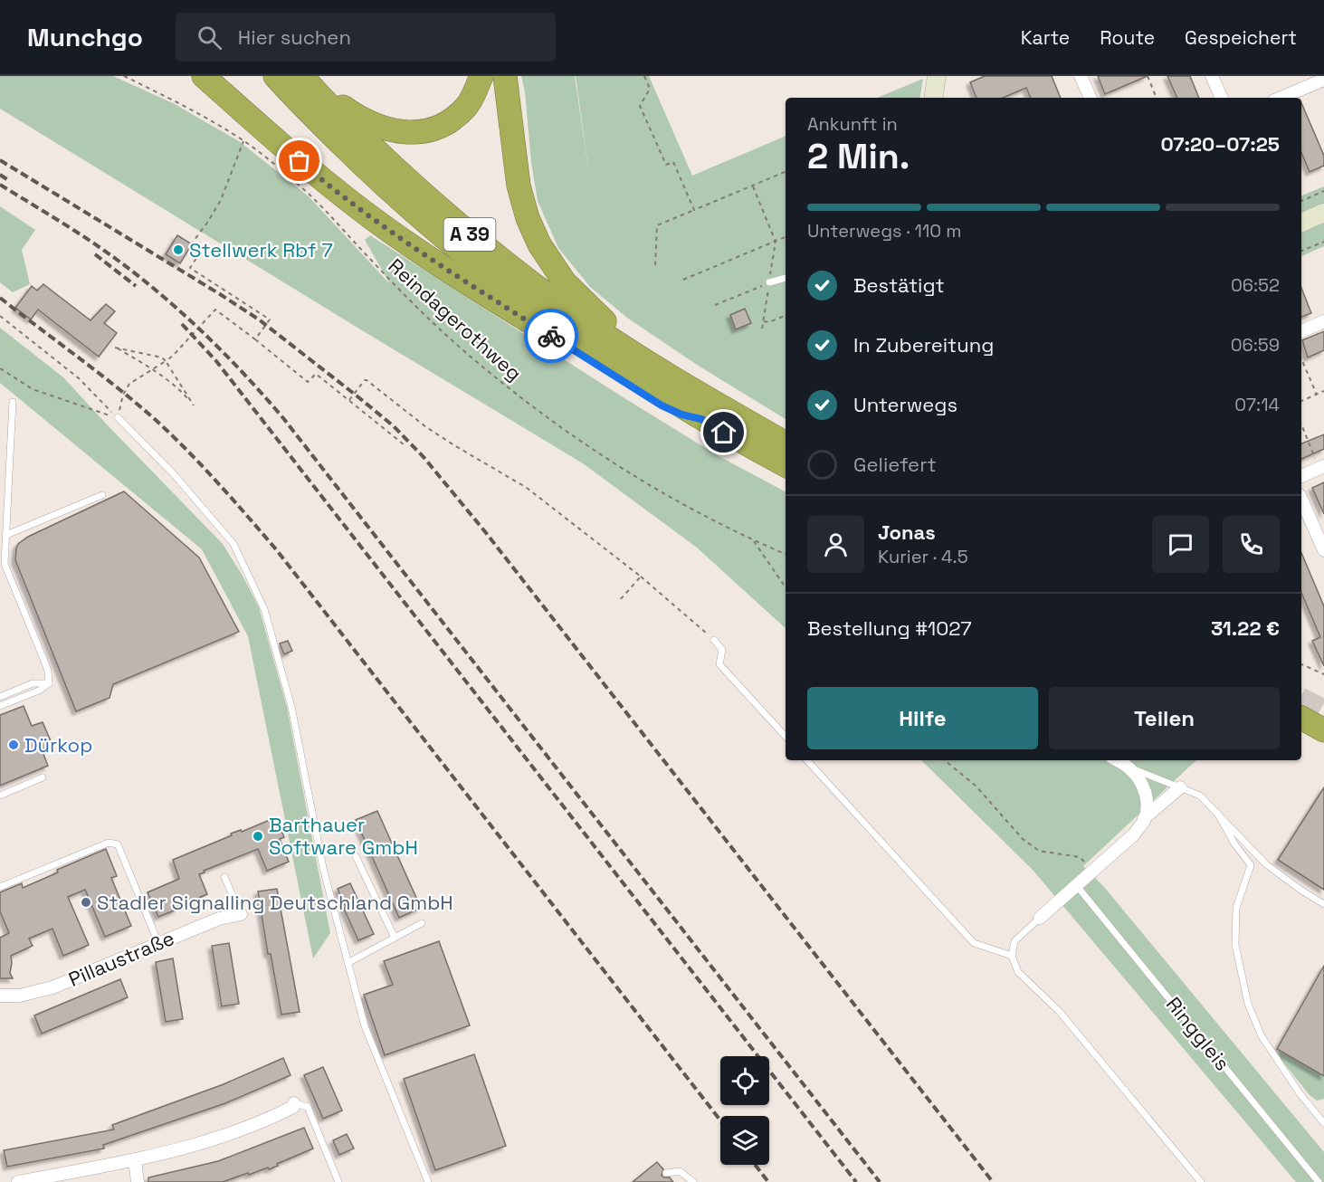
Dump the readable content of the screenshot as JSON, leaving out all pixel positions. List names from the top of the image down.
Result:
{
  "streets": {
    "highway": ["A 39"],
    "street": ["Pillaustraße"],
    "lane": ["Ringgleis"],
    "path": ["Reindagerothweg"]
  },
  "places": [
    "Stellwerk Rbf 7",
    "Dürkop",
    "Barthauer Software GmbH",
    "Stadler Signalling Deutschland GmbH"
  ],
  "page": {
    "header": "Munchgo",
    "search": "Hier suchen",
    "nav": ["Karte", "Route", "Gespeichert"],
    "heading": ["2 Min.", "Ankunft in", "07:20–07:25"],
    "panel": [
      "Jonas",
      "Kurier · 4.5",
      "Bestellung #1027",
      "31.22 €"
    ],
    "bar": "Unterwegs · 110 m",
    "list": [
      ["Bestätigt", "06:52"],
      ["In Zubereitung", "06:59"],
      ["Unterwegs", "07:14"],
      "Geliefert"
    ],
    "buttons": ["Hilfe", "Teilen"]
  }
}
